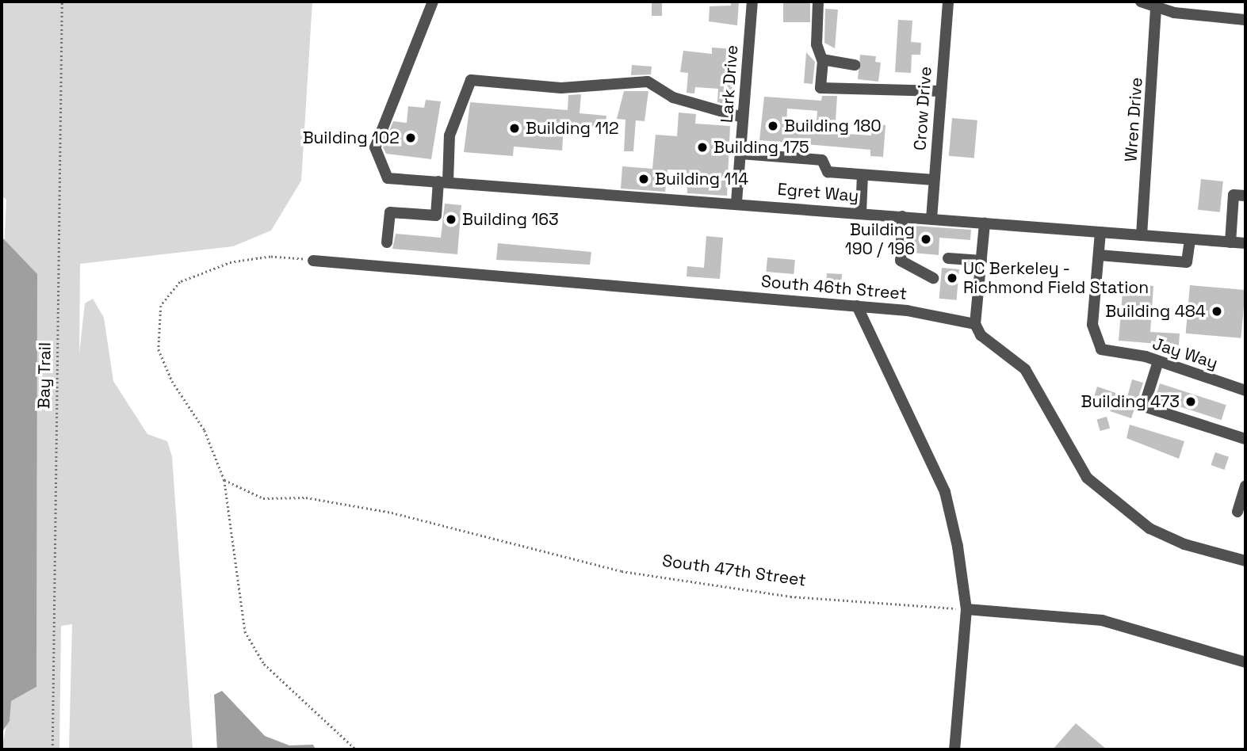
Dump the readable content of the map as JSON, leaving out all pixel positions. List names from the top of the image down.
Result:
{
  "streets": {
    "street": [
      "Lark Drive",
      "Crow Drive",
      "Wren Drive",
      "Egret Way",
      "South 46th Street",
      "Jay Way"
    ],
    "path": ["Bay Trail", "South 47th Street"]
  },
  "crossings": [
    ["Lark Drive", "Egret Way"],
    ["Crow Drive", "Egret Way"],
    ["Wren Drive", "Egret Way"],
    ["Egret Way", "Jay Way"]
  ],
  "places": [
    "Building 180",
    "Building 112",
    "Building 102",
    "Building 175",
    "Building 114",
    "Building 163",
    "Building 190 / 196",
    "UC Berkeley - Richmond Field Station",
    "Building 484",
    "Building 473"
  ]
}
